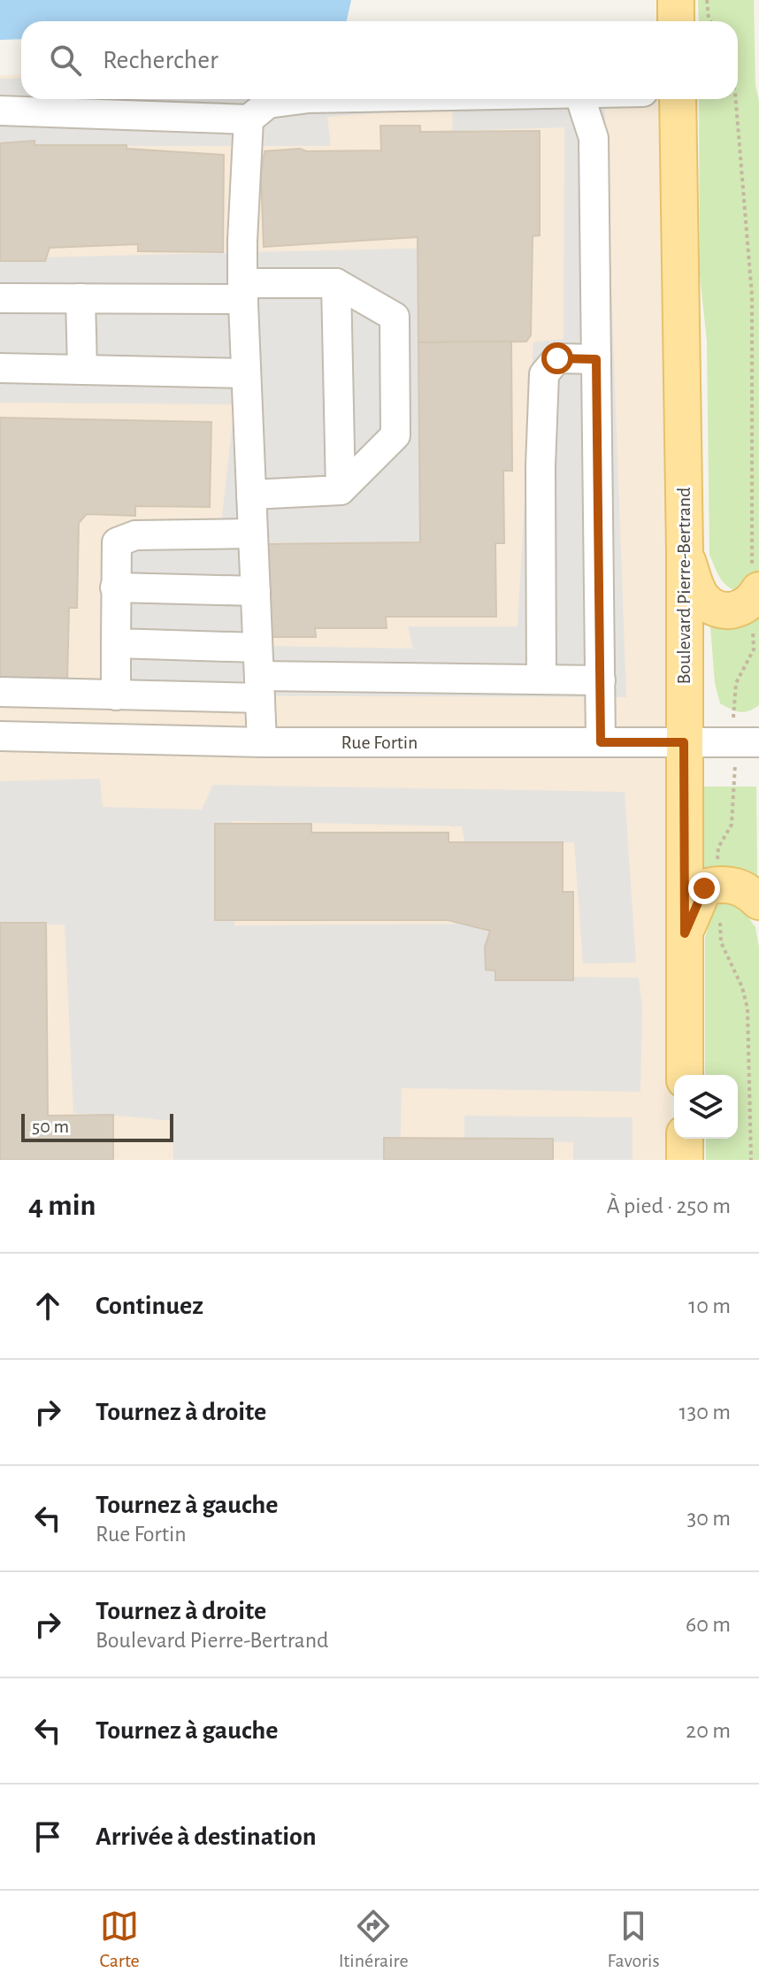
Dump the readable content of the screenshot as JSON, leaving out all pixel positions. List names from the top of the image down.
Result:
{
  "streets": {
    "main road": ["Boulevard Pierre-Bertrand"],
    "street": ["Rue Fortin"]
  },
  "crossings": [
    ["Boulevard Pierre-Bertrand", "Rue Fortin"]
  ],
  "scale_bar": "50 m",
  "page": {
    "search": "Rechercher",
    "scale": "50 m",
    "heading": ["4 min", "À pied · 250 m"],
    "list": [
      ["Continuez", "10 m"],
      ["Tournez à droite", "130 m"],
      ["Tournez à gauche", "Rue Fortin", "30 m"],
      ["Tournez à droite", "Boulevard Pierre-Bertrand", "60 m"],
      ["Tournez à gauche", "20 m"],
      "Arrivée à destination"
    ],
    "nav": ["Carte", "Itinéraire", "Favoris"]
  }
}
